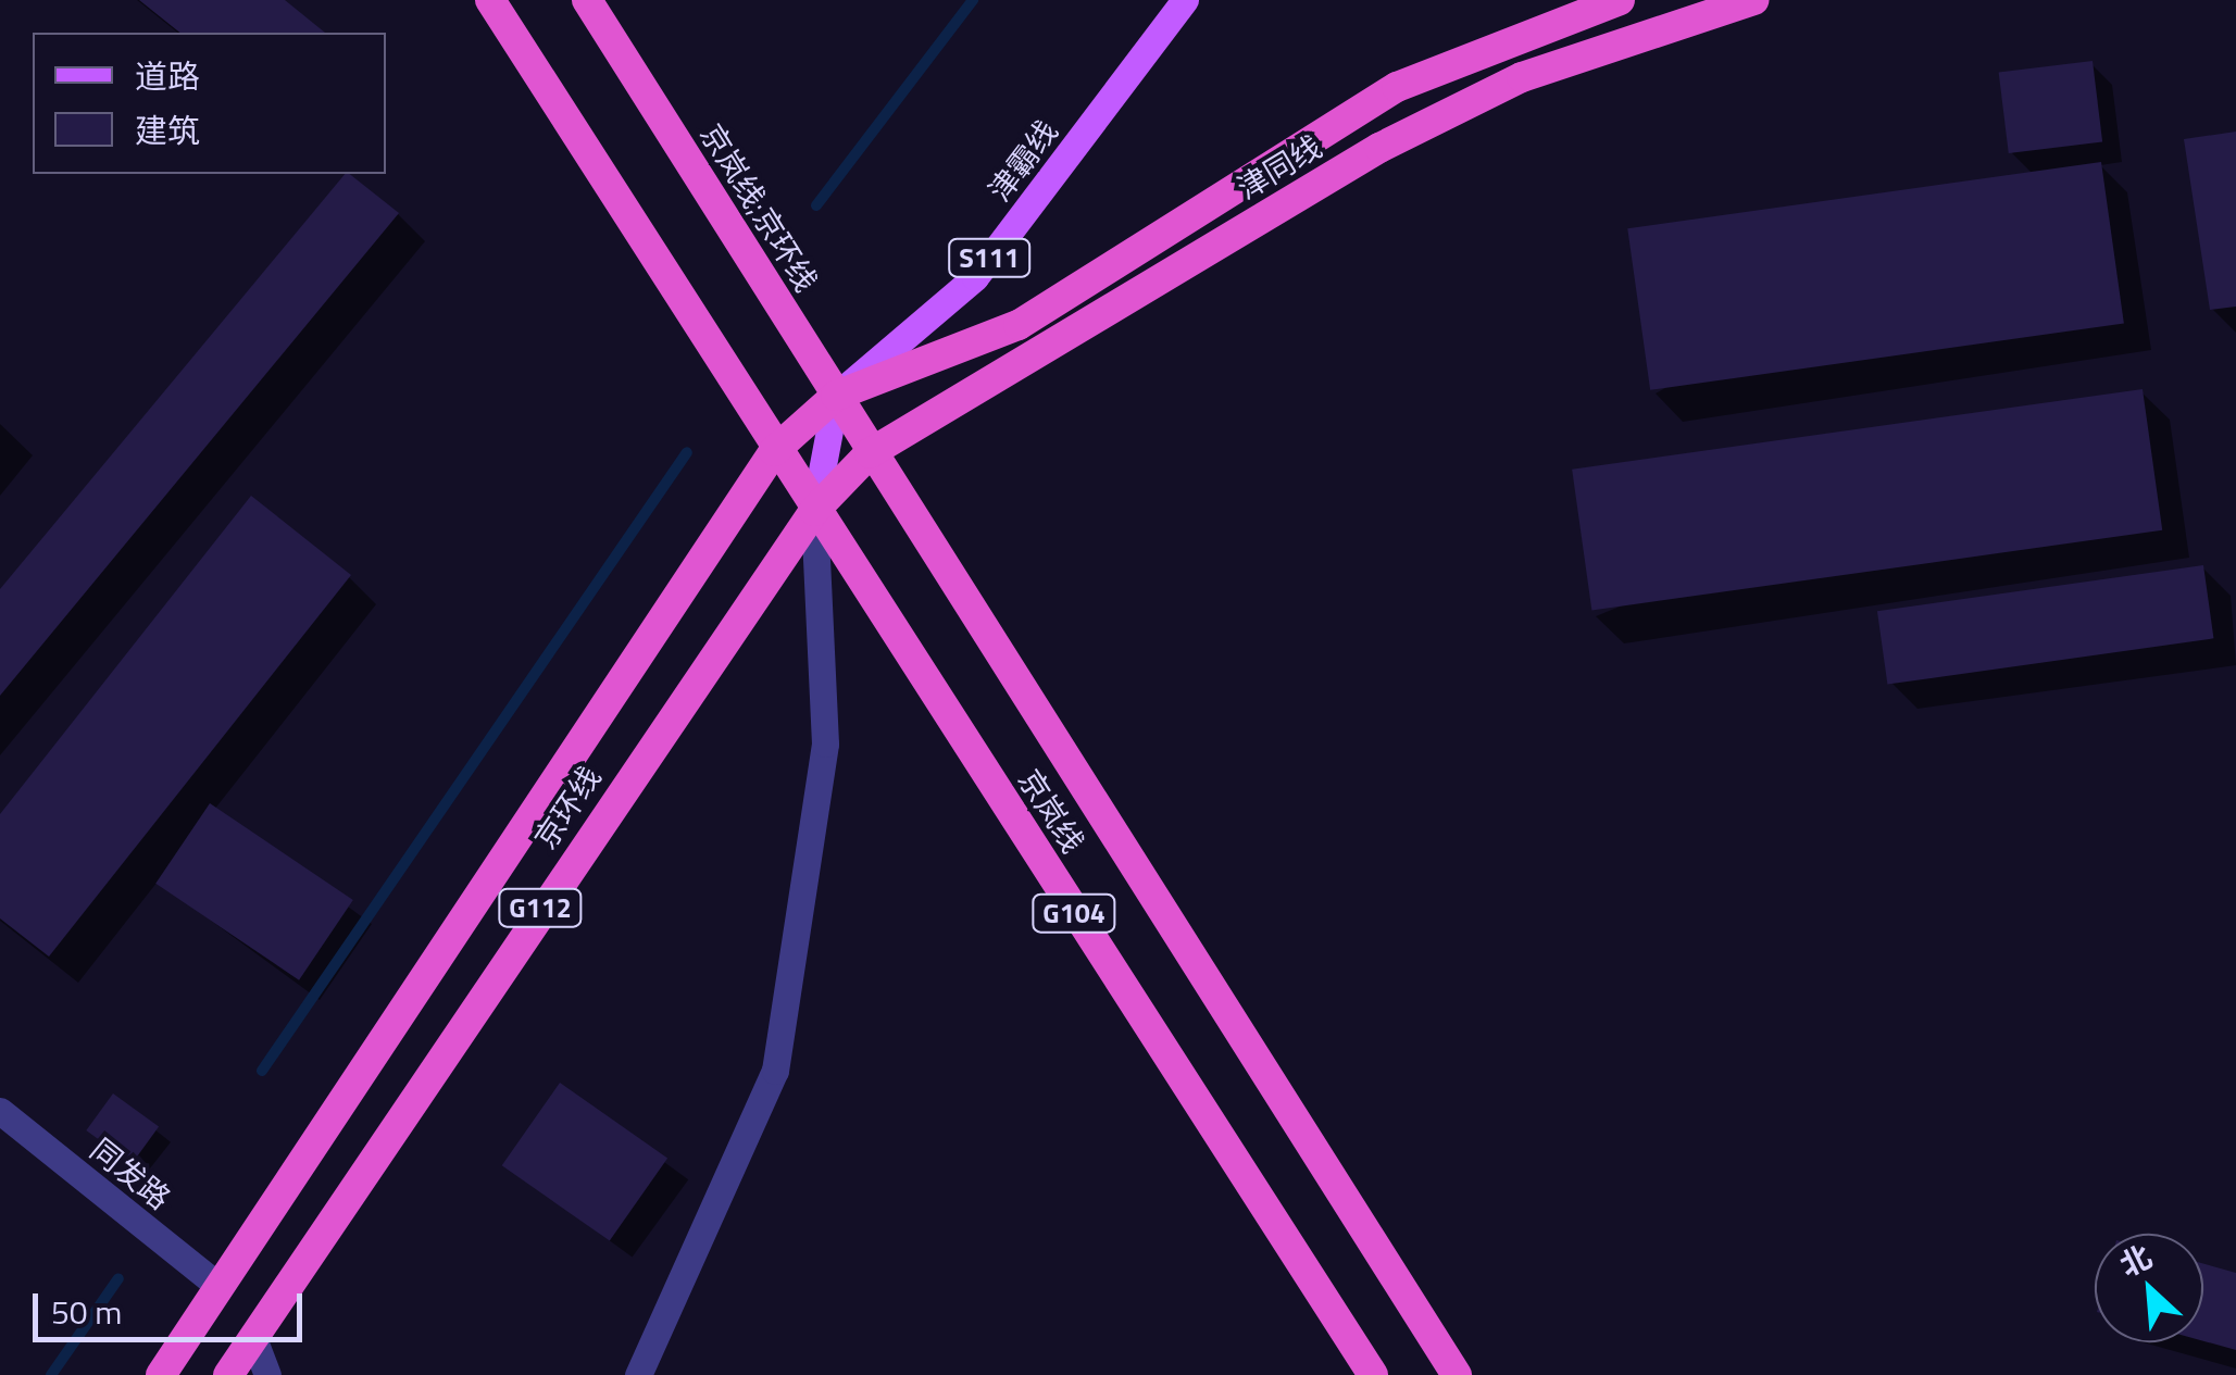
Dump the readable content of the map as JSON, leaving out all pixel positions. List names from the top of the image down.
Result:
{
  "streets": {
    "highway": [
      "津同线",
      "京岚线;京环线",
      "京环线",
      "京岚线",
      "G112",
      "G104"
    ],
    "main road": ["津霸线", "S111"],
    "street": ["同发路"]
  },
  "crossings": [
    ["津霸线", "津同线"],
    ["津霸线", "京岚线;京环线"],
    ["津同线", "京岚线;京环线"],
    ["津同线", "京环线"],
    ["津同线", "京岚线"],
    ["津同线", "G104"],
    ["京岚线;京环线", "京环线"],
    ["京岚线;京环线", "京岚线"],
    ["京环线", "京岚线"],
    ["京环线", "G104"],
    ["京环线", "同发路"],
    ["京岚线", "G104"]
  ],
  "legend": ["道路", "建筑"],
  "scale_bar": "50 m",
  "north": "top left"
}
